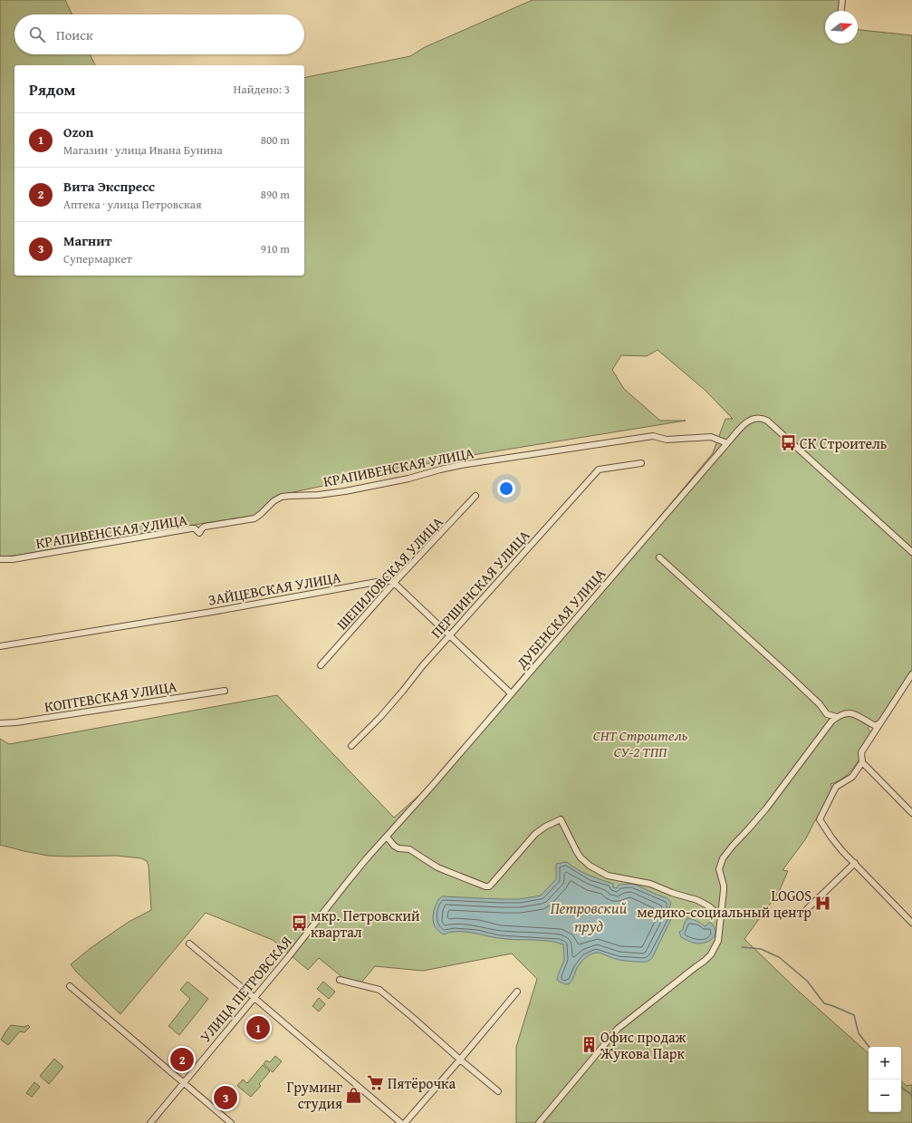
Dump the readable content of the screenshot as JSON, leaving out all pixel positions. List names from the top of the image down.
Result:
{
  "streets": {
    "street": [
      "КРАПИВЕНСКАЯ УЛИЦА",
      "ШЕПИЛОВСКАЯ УЛИЦА",
      "ПЕРШИНСКАЯ УЛИЦА",
      "ЗАЙЦЕВСКАЯ УЛИЦА",
      "ДУБЕНСКАЯ УЛИЦА",
      "КОПТЕВСКАЯ УЛИЦА",
      "УЛИЦА ПЕТРОВСКАЯ"
    ]
  },
  "crossings": [
    ["КРАПИВЕНСКАЯ УЛИЦА", "ДУБЕНСКАЯ УЛИЦА"],
    ["ШЕПИЛОВСКАЯ УЛИЦА", "ЗАЙЦЕВСКАЯ УЛИЦА"],
    ["ДУБЕНСКАЯ УЛИЦА", "УЛИЦА ПЕТРОВСКАЯ"]
  ],
  "water": ["Петровский пруд"],
  "parks": ["СНТ Строитель СУ-2 ТПП"],
  "places": {
    "bus stop": ["СК Строитель", "мкр. Петровский квартал"],
    "hospital": ["LOGOS медико-социальный центр"],
    "building": ["Офис продаж Жукова Парк"],
    "supermarket": ["Пятёрочка"],
    "shop": ["Груминг студия"]
  },
  "north": "right",
  "page": {
    "search": "Поиск",
    "heading": ["Рядом", "Найдено: 3"],
    "list": [
      {
        "mark": "1",
        "name": "Ozon",
        "note": "Магазин · улица Ивана Бунина",
        "value": "800 m"
      },
      {
        "mark": "2",
        "name": "Вита Экспресс",
        "note": "Аптека · улица Петровская",
        "value": "890 m"
      },
      {
        "mark": "3",
        "name": "Магнит",
        "note": "Супермаркет",
        "value": "910 m"
      }
    ],
    "pins": ["1", "2", "3"],
    "map_buttons": ["+", "−"]
  }
}
